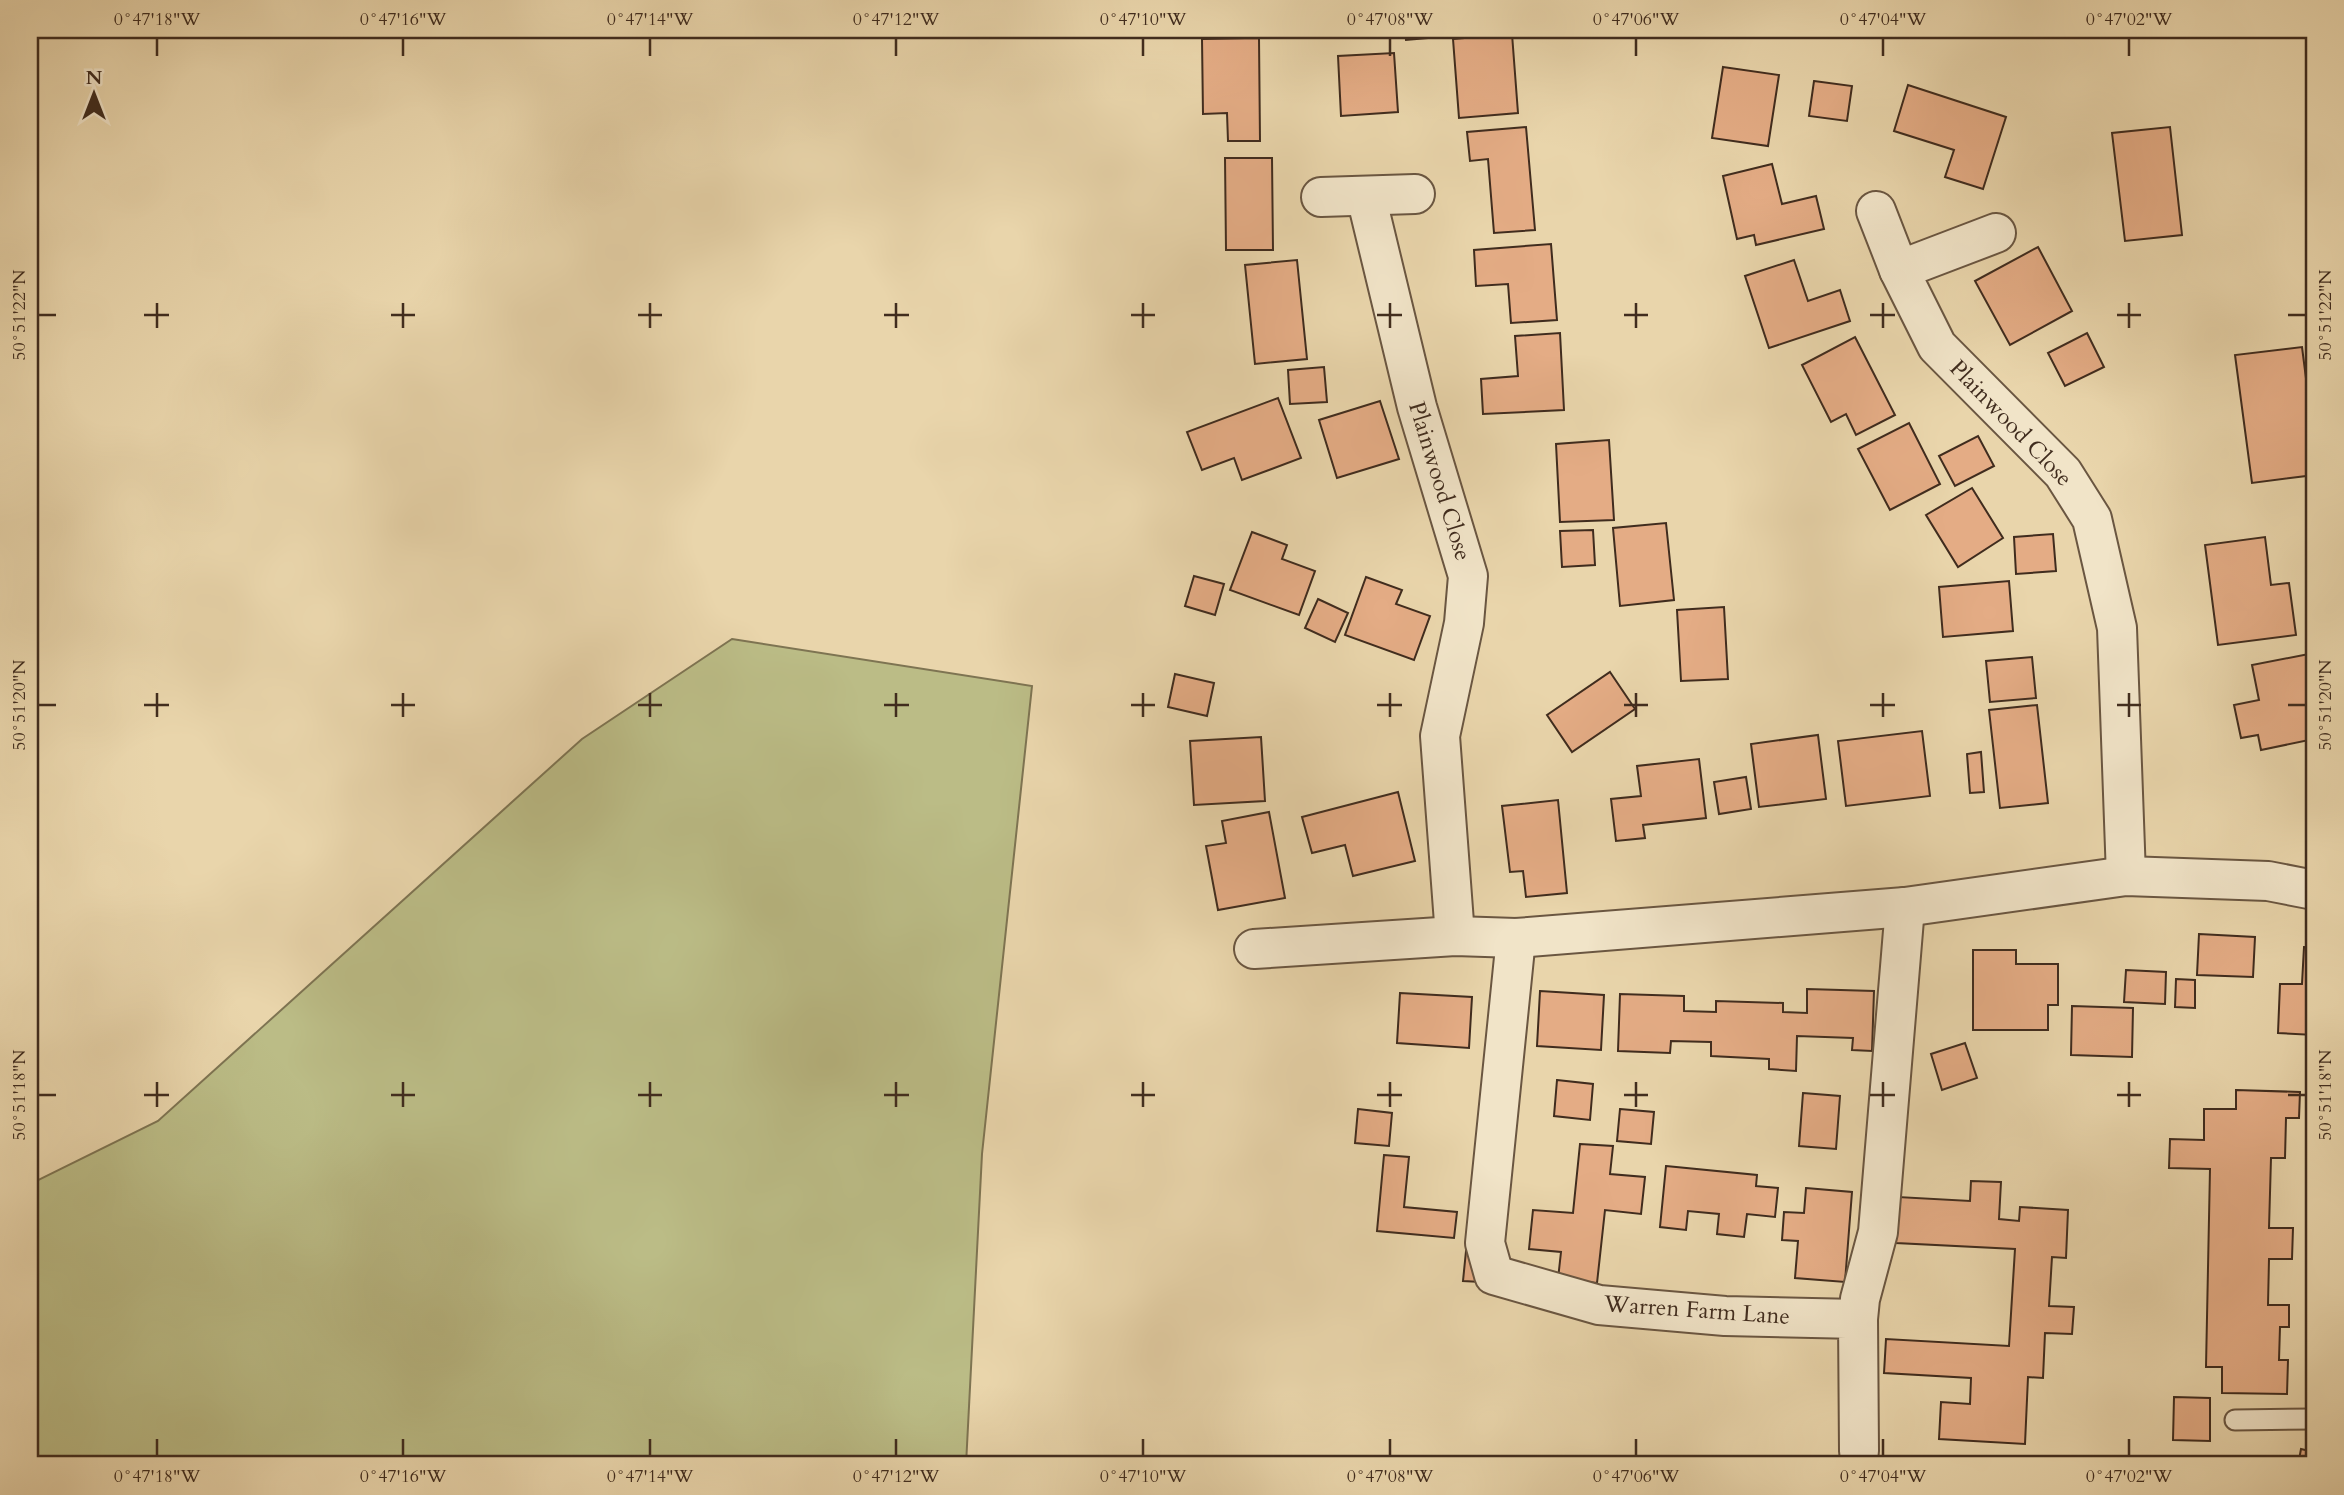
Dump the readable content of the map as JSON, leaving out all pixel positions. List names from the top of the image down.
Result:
{
  "streets": {
    "street": ["Plainwood Close", "Warren Farm Lane"]
  },
  "north": "top",
  "coordinates": [
    "0°47'18\"W",
    "0°47'16\"W",
    "0°47'14\"W",
    "0°47'12\"W",
    "0°47'10\"W",
    "0°47'08\"W",
    "0°47'06\"W",
    "0°47'04\"W",
    "0°47'02\"W",
    "50°51'22\"N",
    "50°51'20\"N",
    "50°51'18\"N"
  ]
}
